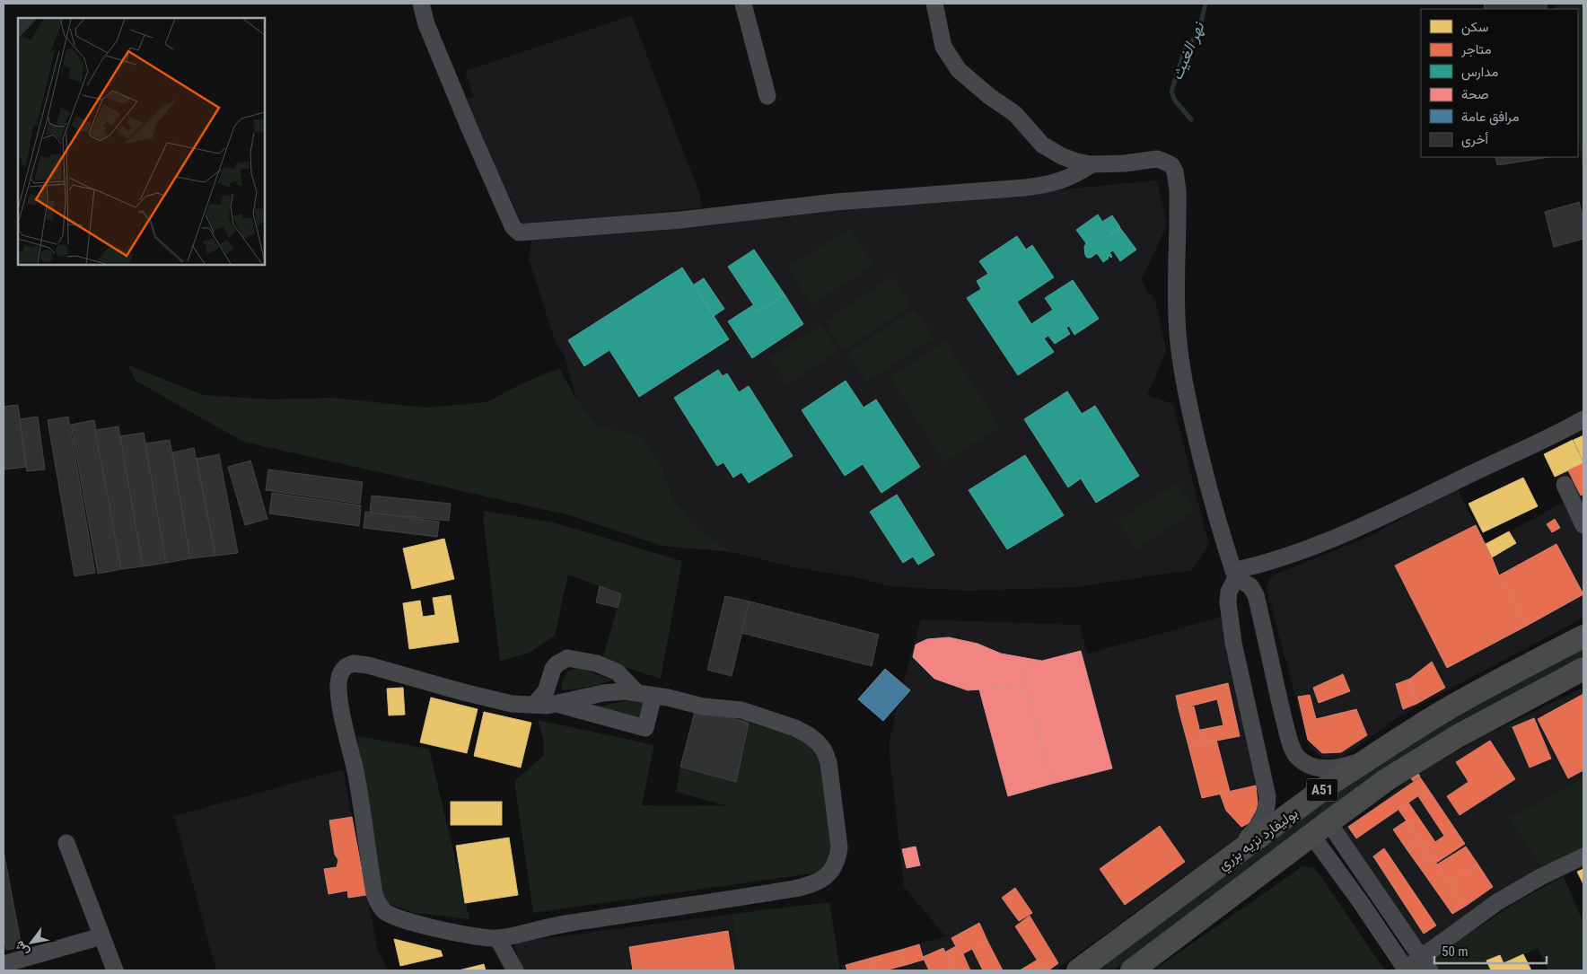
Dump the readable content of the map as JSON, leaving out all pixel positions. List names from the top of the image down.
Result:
{
  "streets": {
    "highway": ["A51", "بوليفارد نزيه بزري"]
  },
  "water": ["نهر الغيث"],
  "legend": [
    "سكن",
    "متاجر",
    "مدارس",
    "صحة",
    "مرافق عامة",
    "أخرى"
  ],
  "scale_bar": "50 m",
  "north": "bottom left"
}
